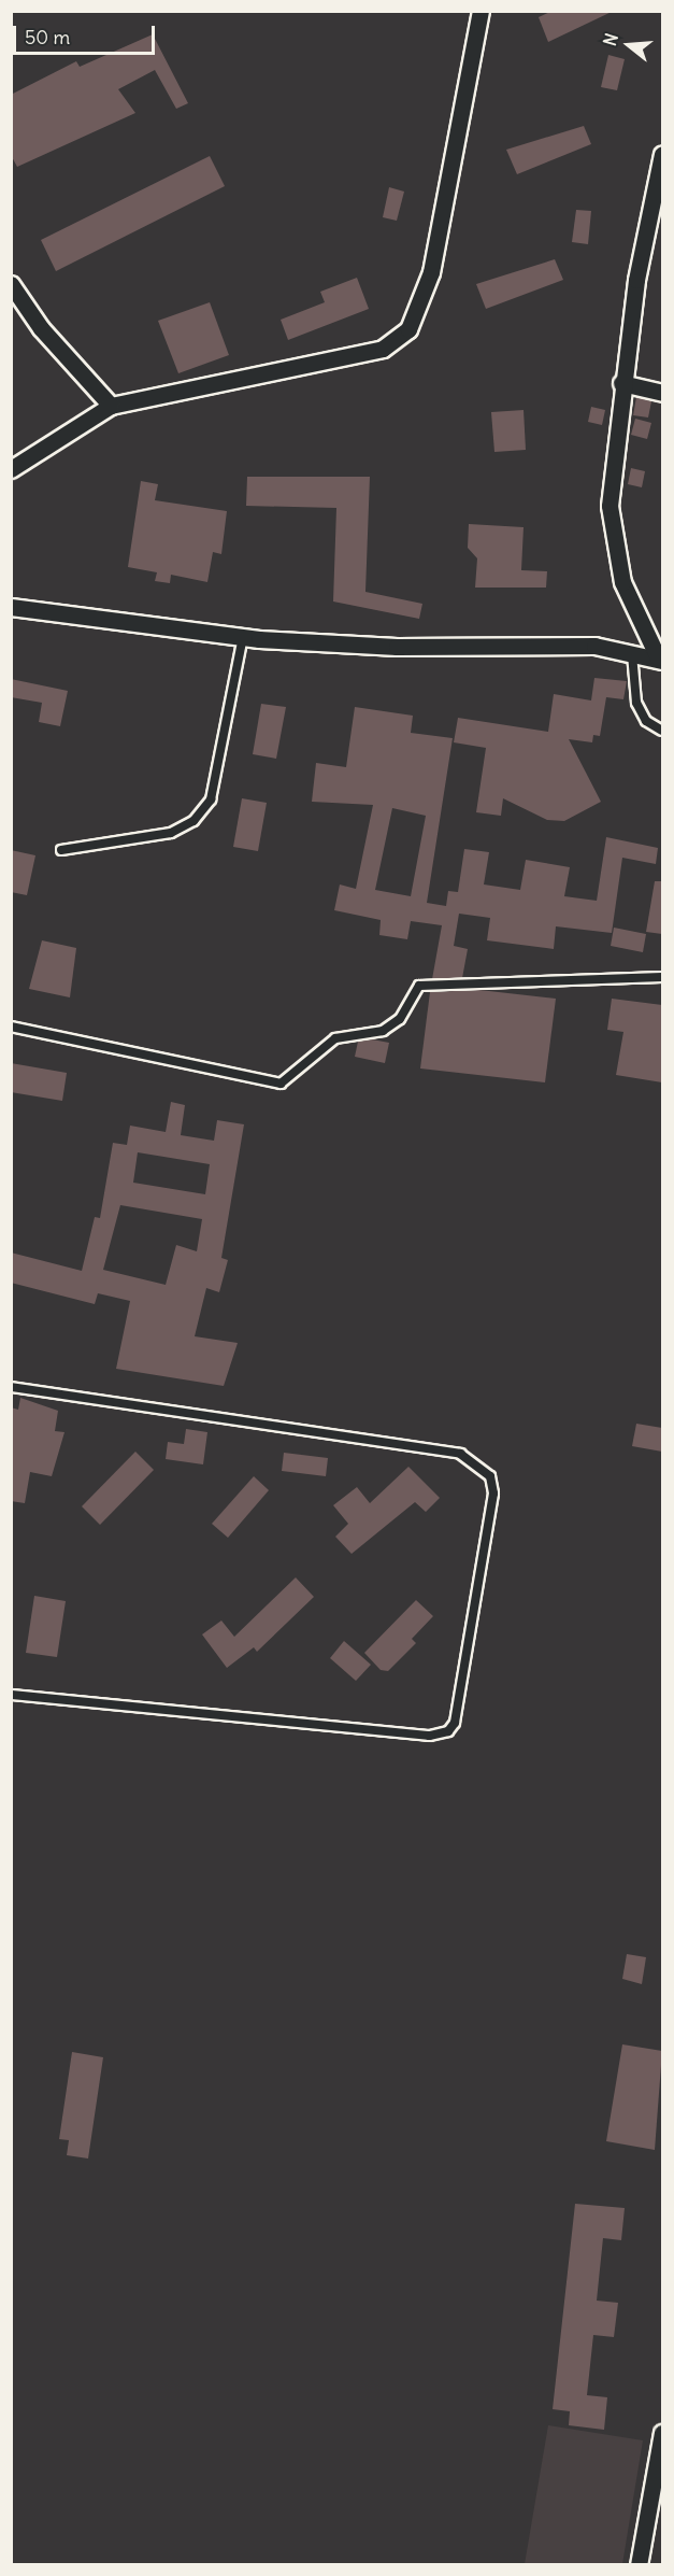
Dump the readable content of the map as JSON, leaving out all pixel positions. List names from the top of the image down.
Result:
{
  "scale_bar": "50 m",
  "north": "left"
}
